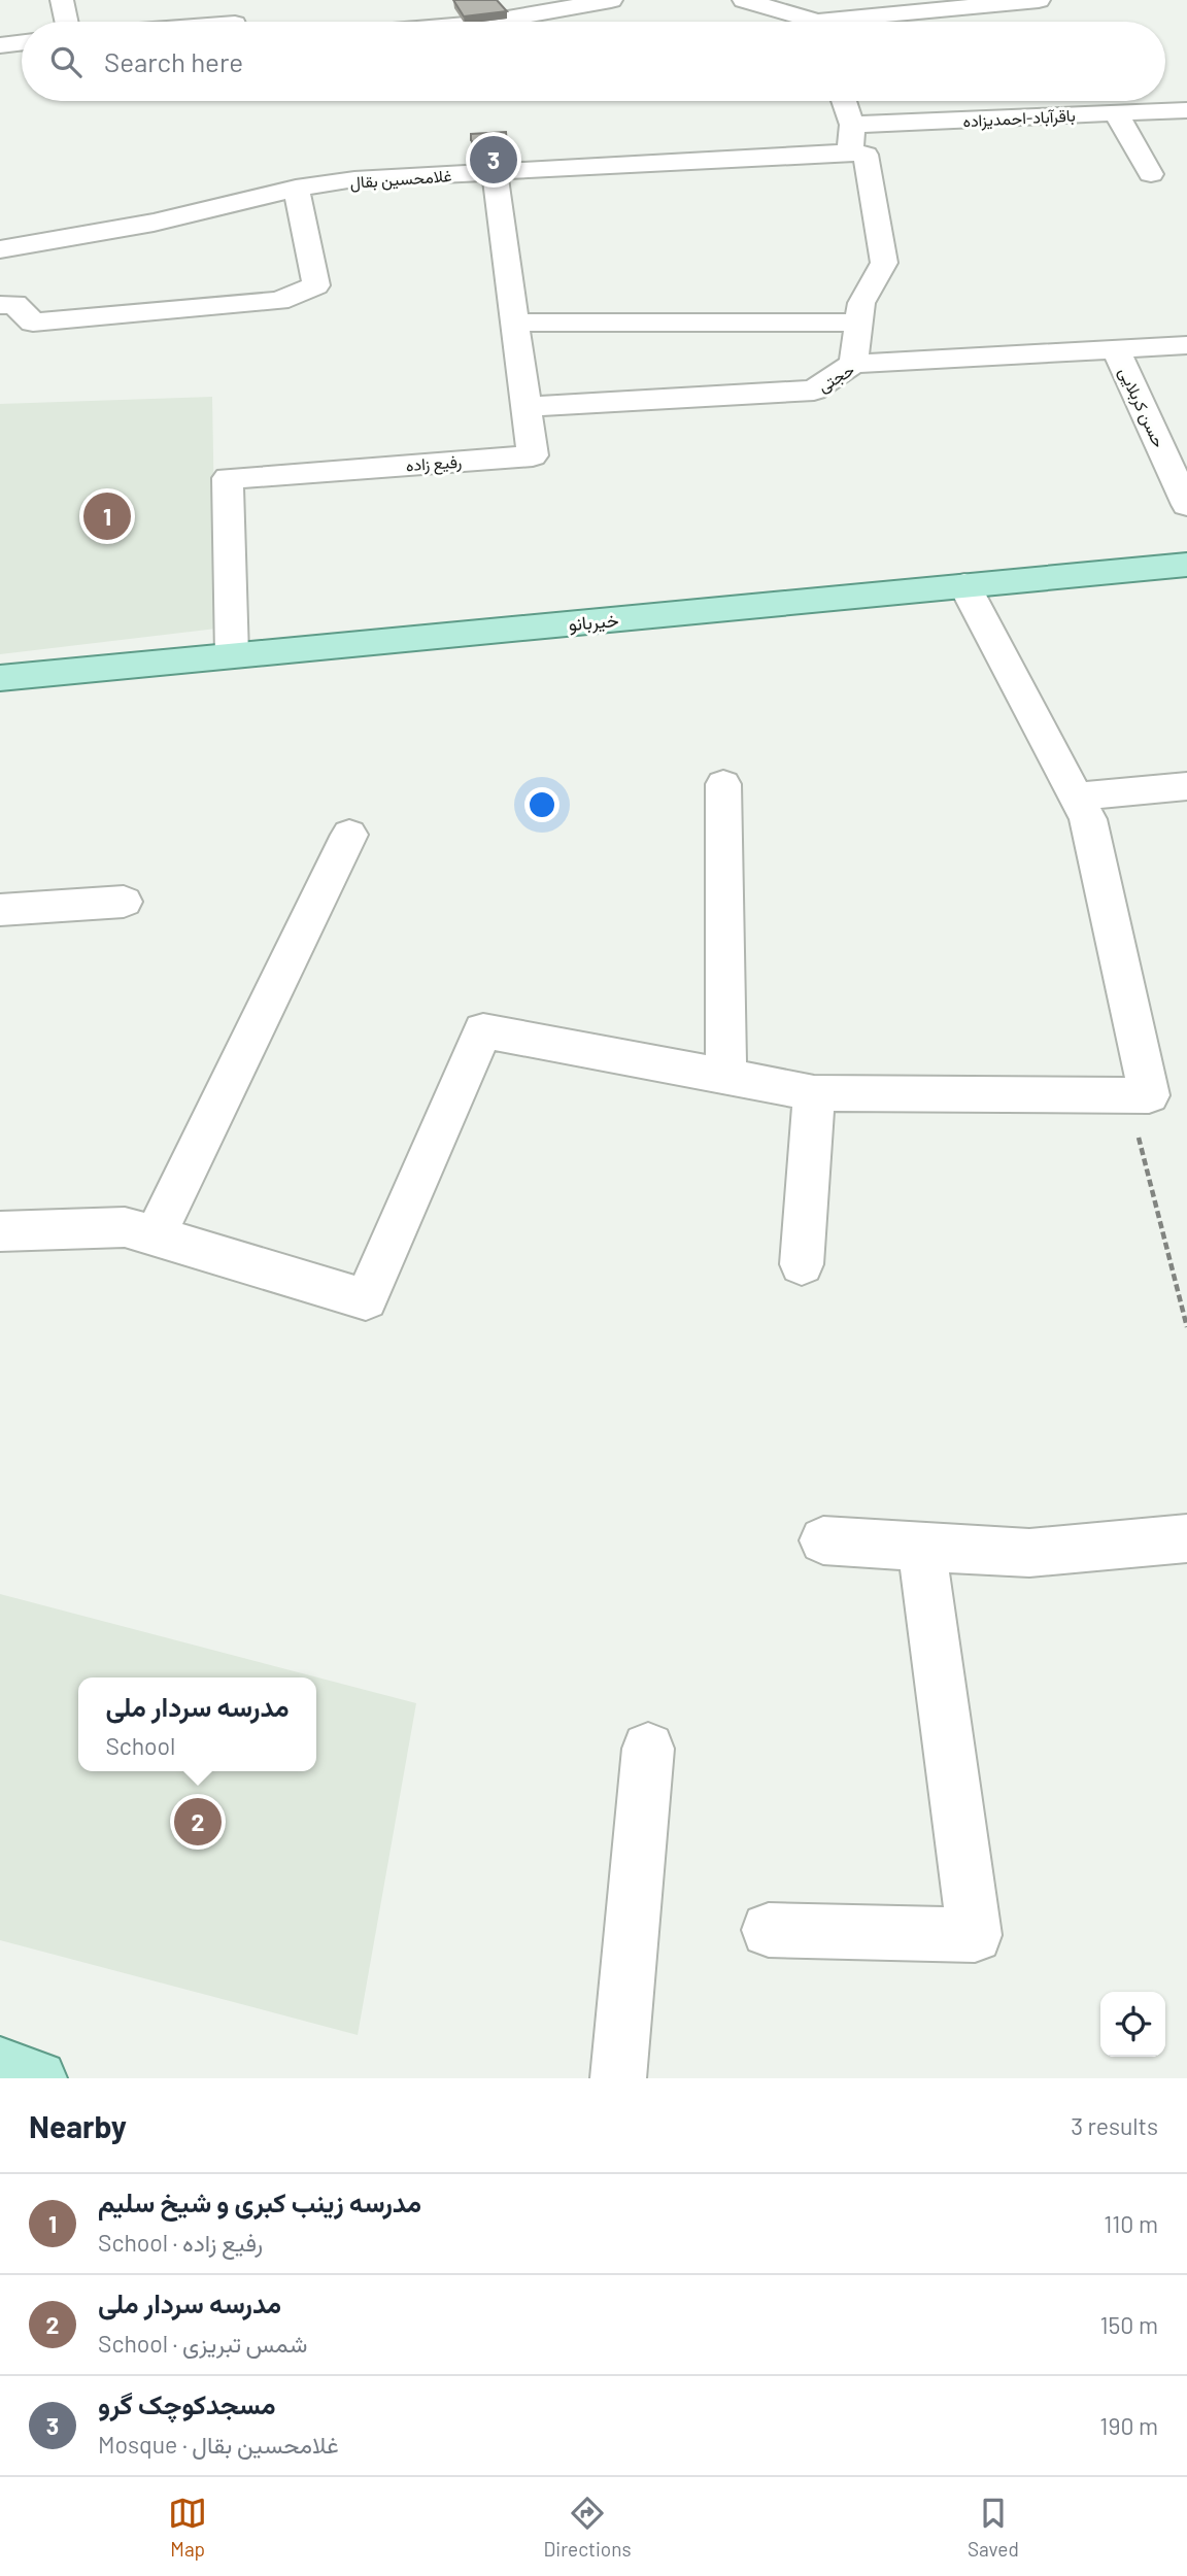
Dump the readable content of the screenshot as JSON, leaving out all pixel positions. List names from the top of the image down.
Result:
{
  "streets": {
    "main road": ["خیربانو"],
    "street": [
      "باقرآباد-احمدیزاده",
      "غلامحسین بقال",
      "حجتی",
      "حسن کربلایی",
      "رفیع زاده"
    ]
  },
  "crossings": [
    ["غلامحسین بقال", "رفیع زاده"],
    ["حجتی", "حسن کربلایی"],
    ["حجتی", "رفیع زاده"],
    ["رفیع زاده", "خیربانو"]
  ],
  "page": {
    "search": "Search here",
    "pins": ["3", "1", "2"],
    "popup": ["مدرسه سردار ملی", "School"],
    "heading": ["Nearby", "3 results"],
    "list": [
      {
        "mark": "1",
        "name": "مدرسه زینب کبری و شیخ سلیم",
        "note": "School · رفیع زاده",
        "value": "110 m"
      },
      {
        "mark": "2",
        "name": "مدرسه سردار ملی",
        "note": "School · شمس تبریزی",
        "value": "150 m"
      },
      {
        "mark": "3",
        "name": "مسجدکوچک گرو",
        "note": "Mosque · غلامحسین بقال",
        "value": "190 m"
      }
    ],
    "nav": ["Map", "Directions", "Saved"]
  }
}
